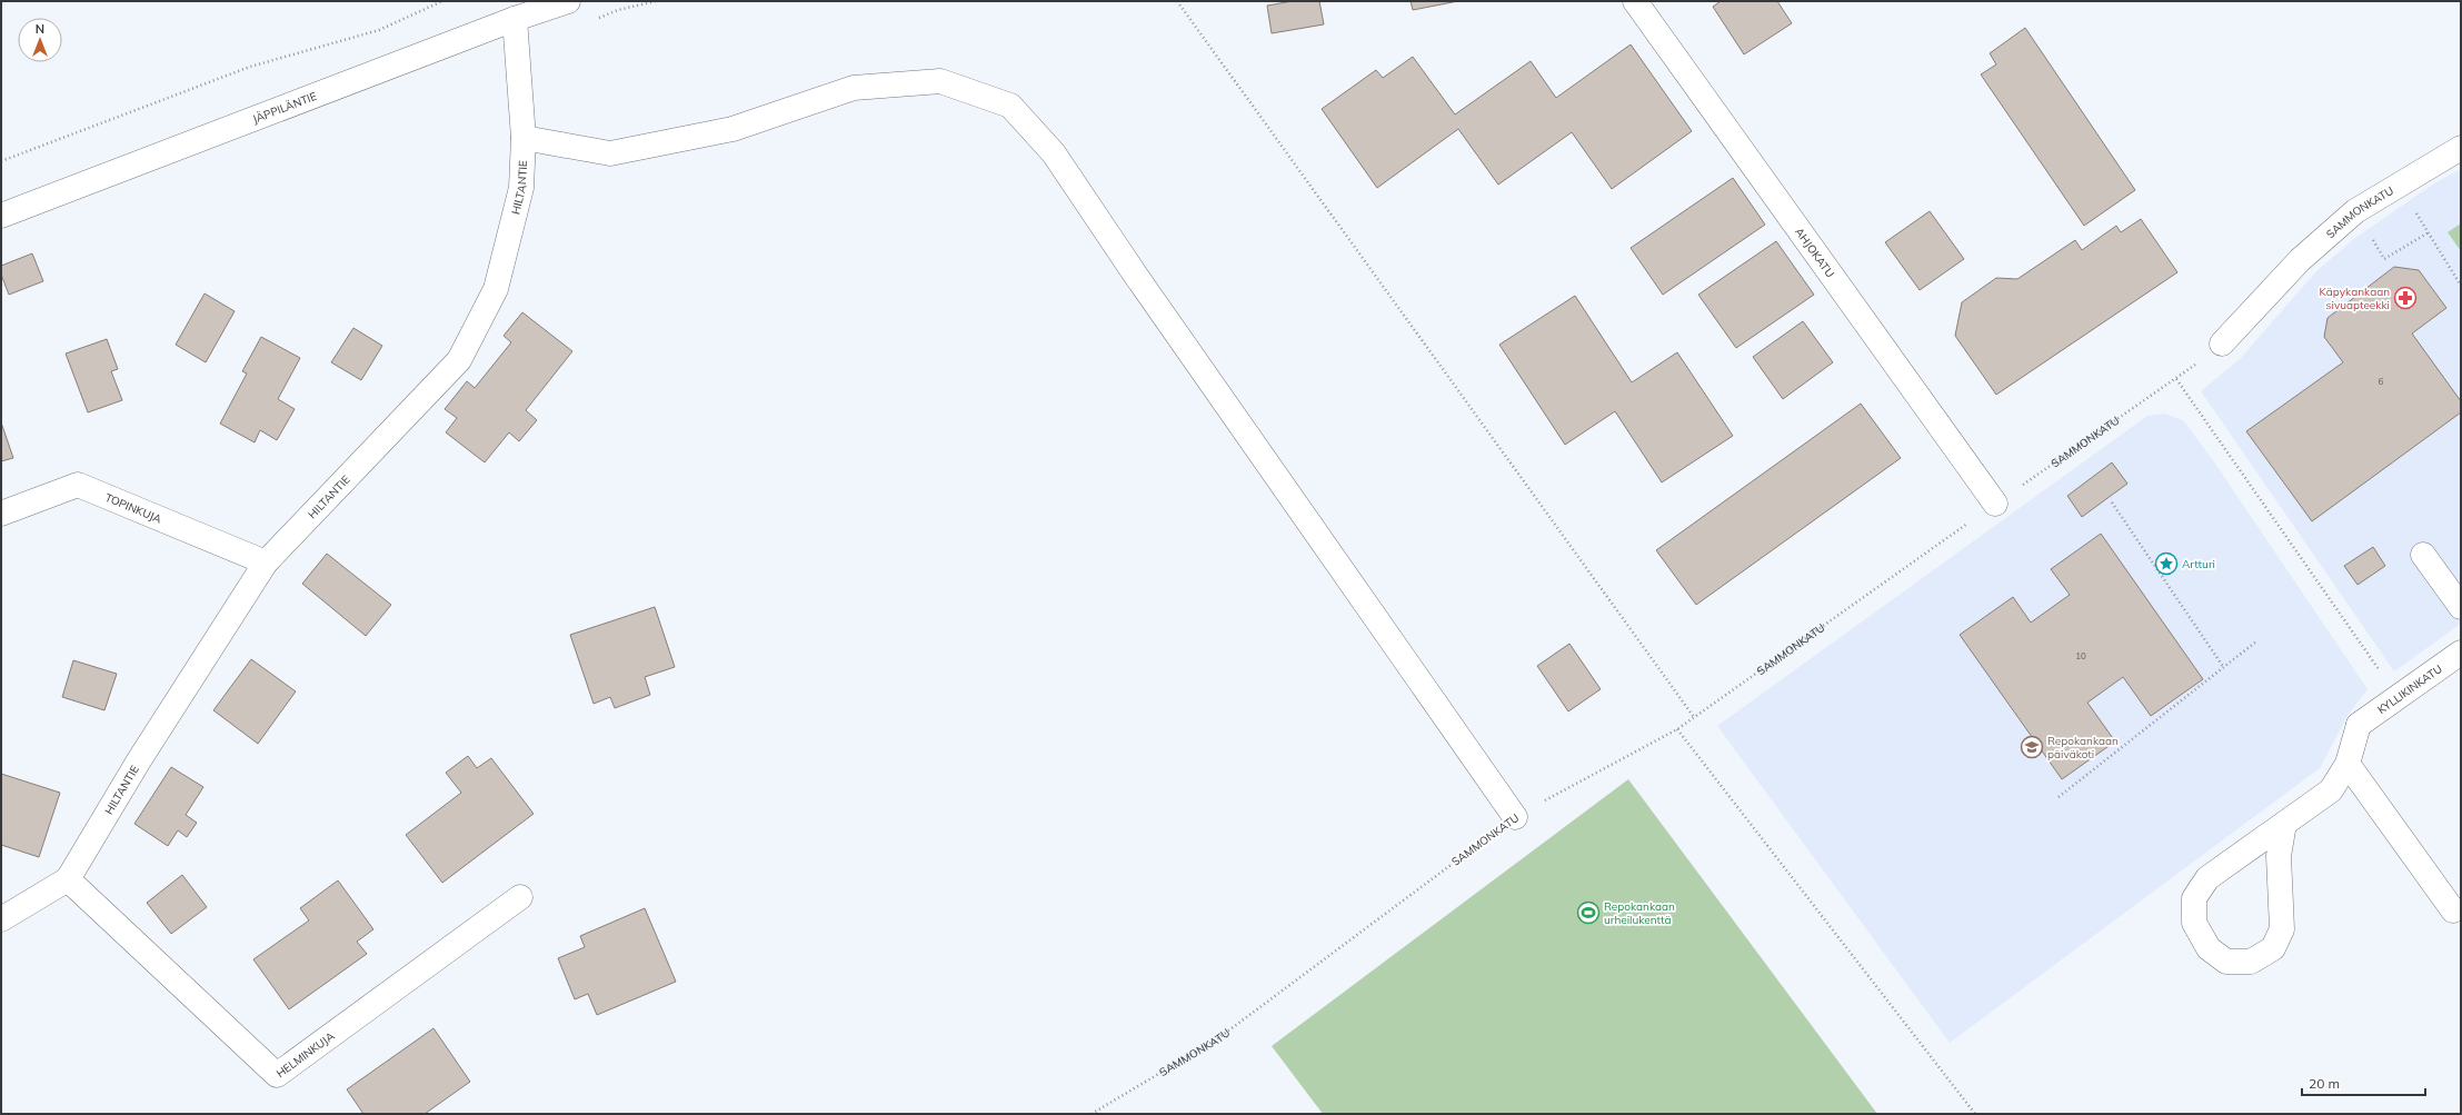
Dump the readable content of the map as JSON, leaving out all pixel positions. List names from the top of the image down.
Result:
{
  "streets": {
    "street": [
      "JÄPPILÄNTIE",
      "HILTANTIE",
      "SAMMONKATU",
      "AHJOKATU",
      "TOPINKUJA",
      "KYLLIKINKATU",
      "HELMINKUJA"
    ]
  },
  "crossings": [
    ["JÄPPILÄNTIE", "HILTANTIE"],
    ["HILTANTIE", "TOPINKUJA"],
    ["HILTANTIE", "HELMINKUJA"],
    ["SAMMONKATU", "AHJOKATU"]
  ],
  "places": {
    "pharmacy": ["Käpykankaan sivuapteekki"],
    "place": ["Artturi"],
    "school or university": ["Repokankaan päiväkoti"],
    "sports": ["Repokankaan urheilukenttä"]
  },
  "house_numbers": ["6", "10"],
  "scale_bar": "20 m",
  "north": "top"
}
